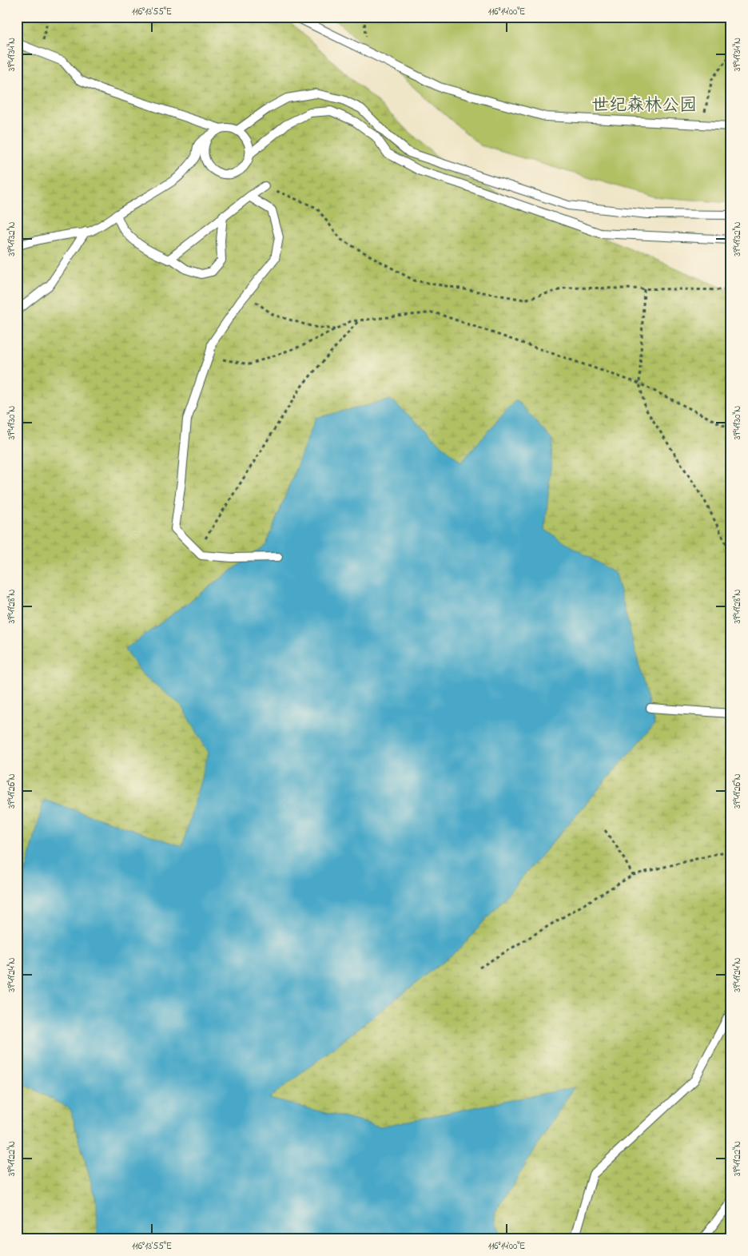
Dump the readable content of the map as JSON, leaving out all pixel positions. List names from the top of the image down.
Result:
{
  "parks": ["世纪森林公园"],
  "coordinates": [
    "116°13'55\"E",
    "116°14'00\"E",
    "39°49'34\"N",
    "39°49'32\"N",
    "39°49'30\"N",
    "39°49'28\"N",
    "39°49'26\"N",
    "39°49'24\"N",
    "39°49'22\"N"
  ]
}
